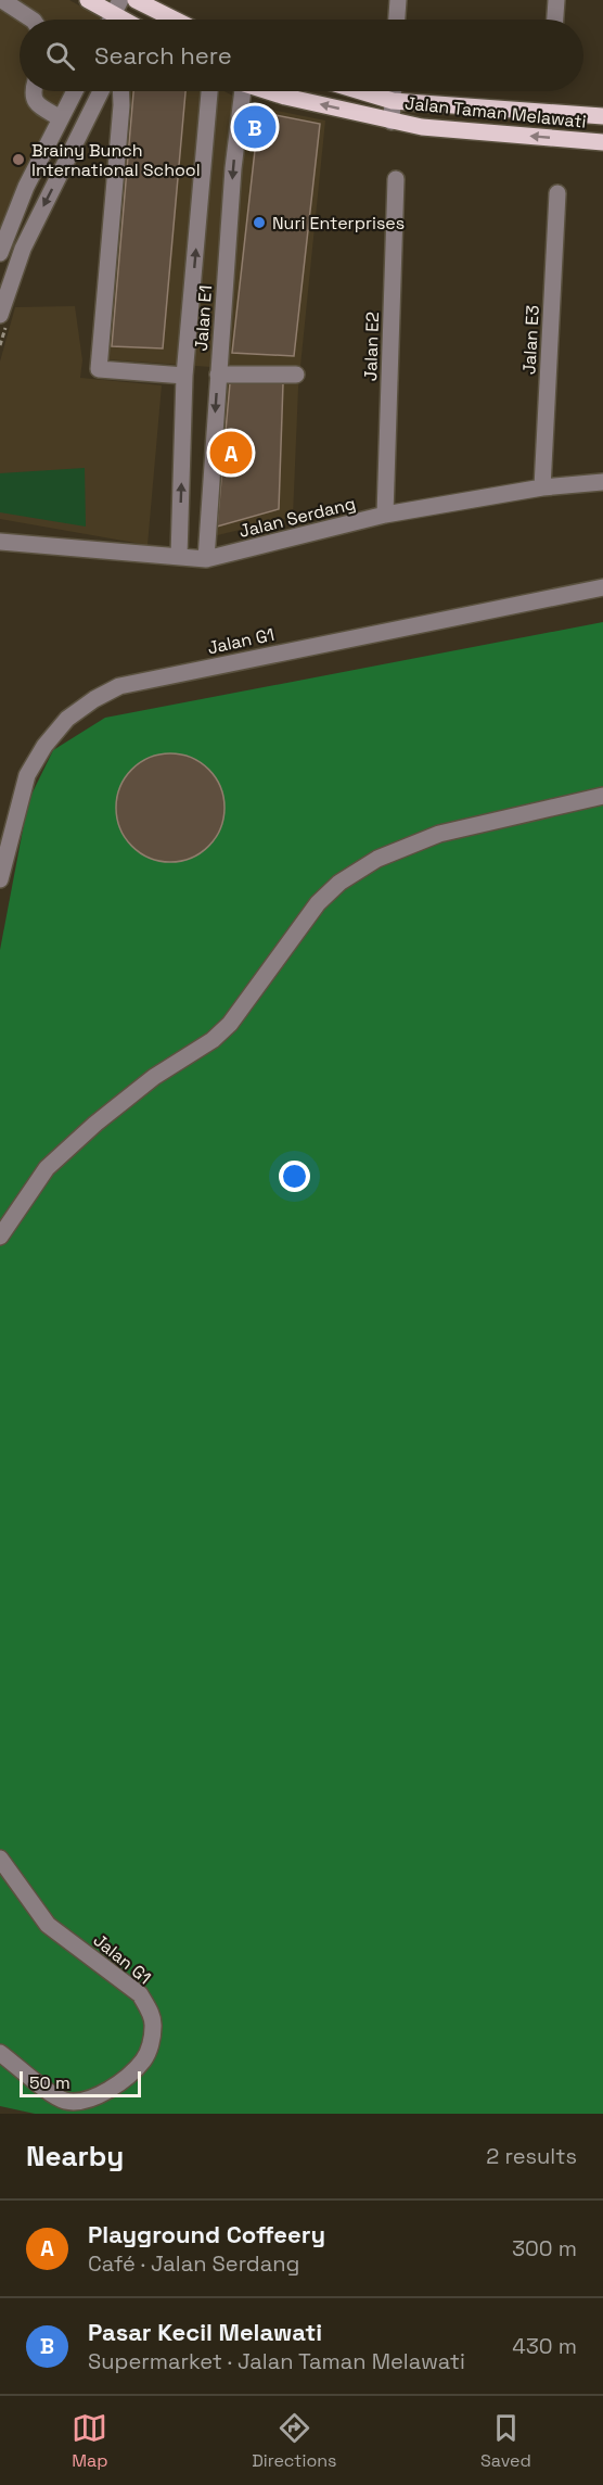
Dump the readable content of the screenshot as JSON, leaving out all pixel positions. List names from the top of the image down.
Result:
{
  "streets": {
    "main road": ["Jalan Taman Melawati"],
    "street": [
      "Jalan E1",
      "Jalan E3",
      "Jalan E2",
      "Jalan Serdang",
      "Jalan G1"
    ]
  },
  "crossings": [
    ["Jalan E1", "Jalan Serdang"],
    ["Jalan E3", "Jalan Serdang"],
    ["Jalan E2", "Jalan Serdang"]
  ],
  "places": ["Brainy Bunch International School", "Nuri Enterprises"],
  "scale_bar": "50 m",
  "page": {
    "search": "Search here",
    "pins": ["B", "A"],
    "scale": "50 m",
    "heading": ["Nearby", "2 results"],
    "list": [
      {
        "mark": "A",
        "name": "Playground Coffeery",
        "note": "Café · Jalan Serdang",
        "value": "300 m"
      },
      {
        "mark": "B",
        "name": "Pasar Kecil Melawati",
        "note": "Supermarket · Jalan Taman Melawati",
        "value": "430 m"
      }
    ],
    "nav": ["Map", "Directions", "Saved"]
  }
}
